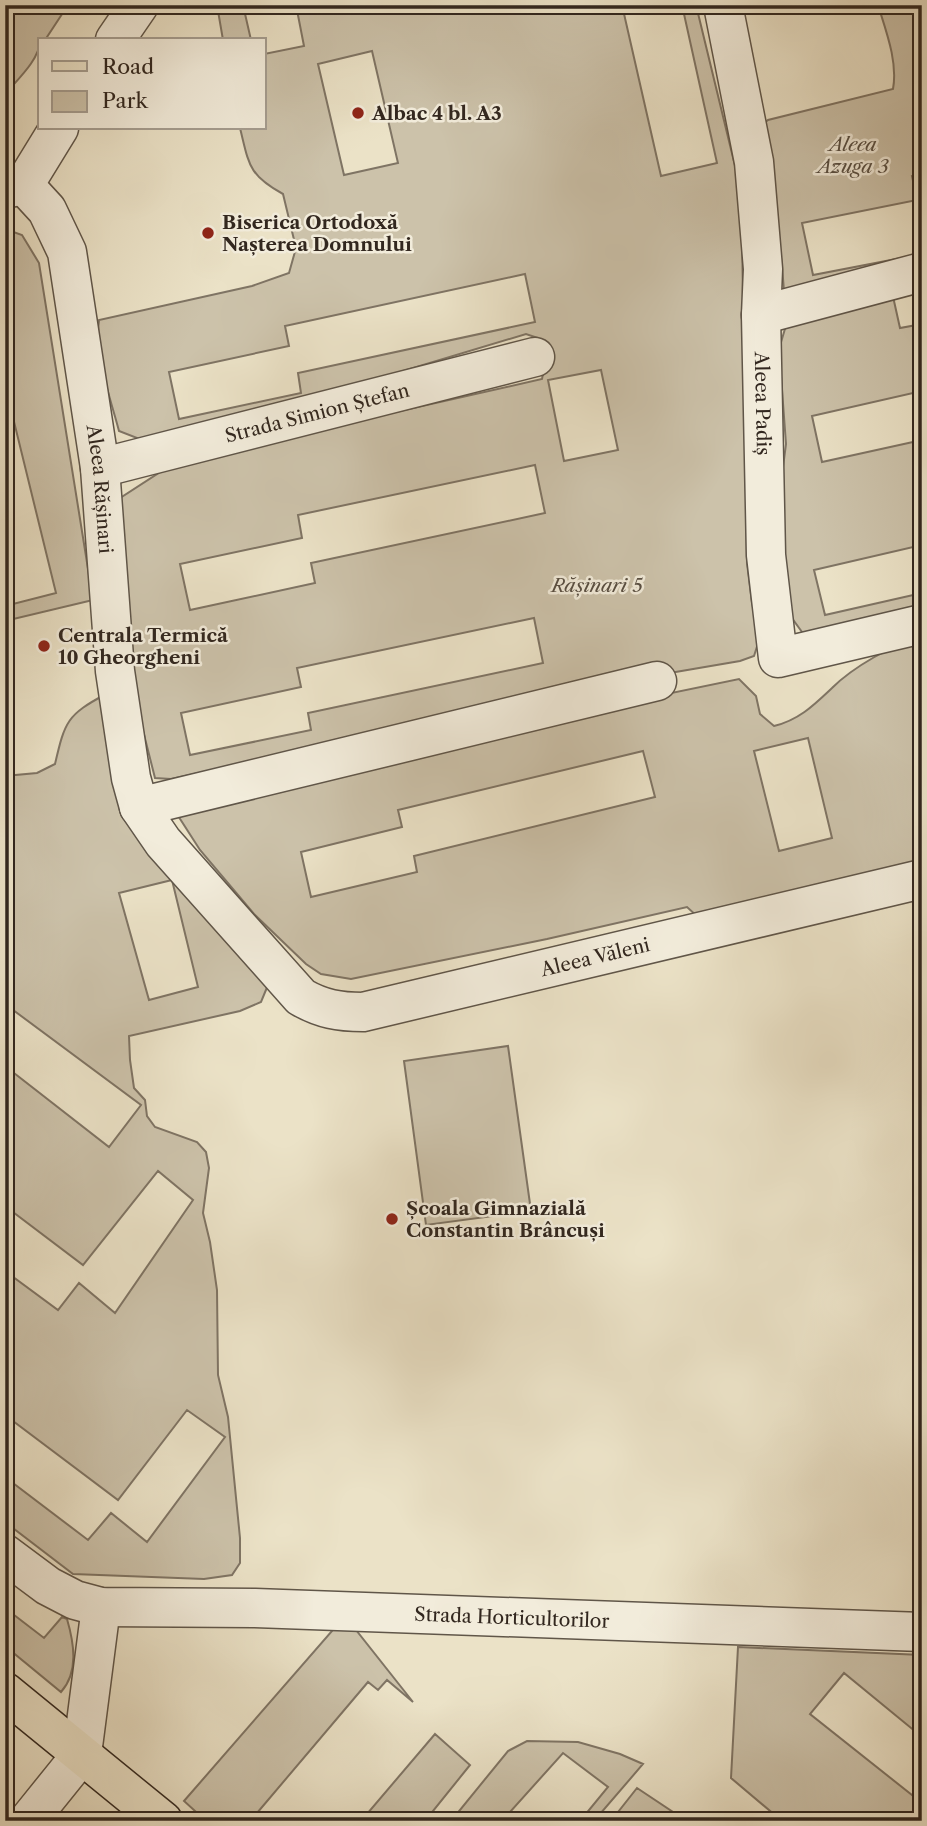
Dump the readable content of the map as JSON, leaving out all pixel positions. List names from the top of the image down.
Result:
{
  "streets": {
    "street": [
      "Aleea Padiș",
      "Strada Simion Ștefan",
      "Aleea Rășinari",
      "Aleea Văleni",
      "Strada Horticultorilor"
    ]
  },
  "crossings": [
    ["Strada Simion Ștefan", "Aleea Rășinari"],
    ["Aleea Rășinari", "Aleea Văleni"]
  ],
  "parks": ["Aleea Azuga 3", "Rășinari 5"],
  "places": [
    "Albac 4 bl. A3",
    "Biserica Ortodoxă Nașterea Domnului",
    "Centrala Termică 10 Gheorgheni",
    "Școala Gimnazială Constantin Brâncuși"
  ],
  "legend": ["Road", "Park"]
}
